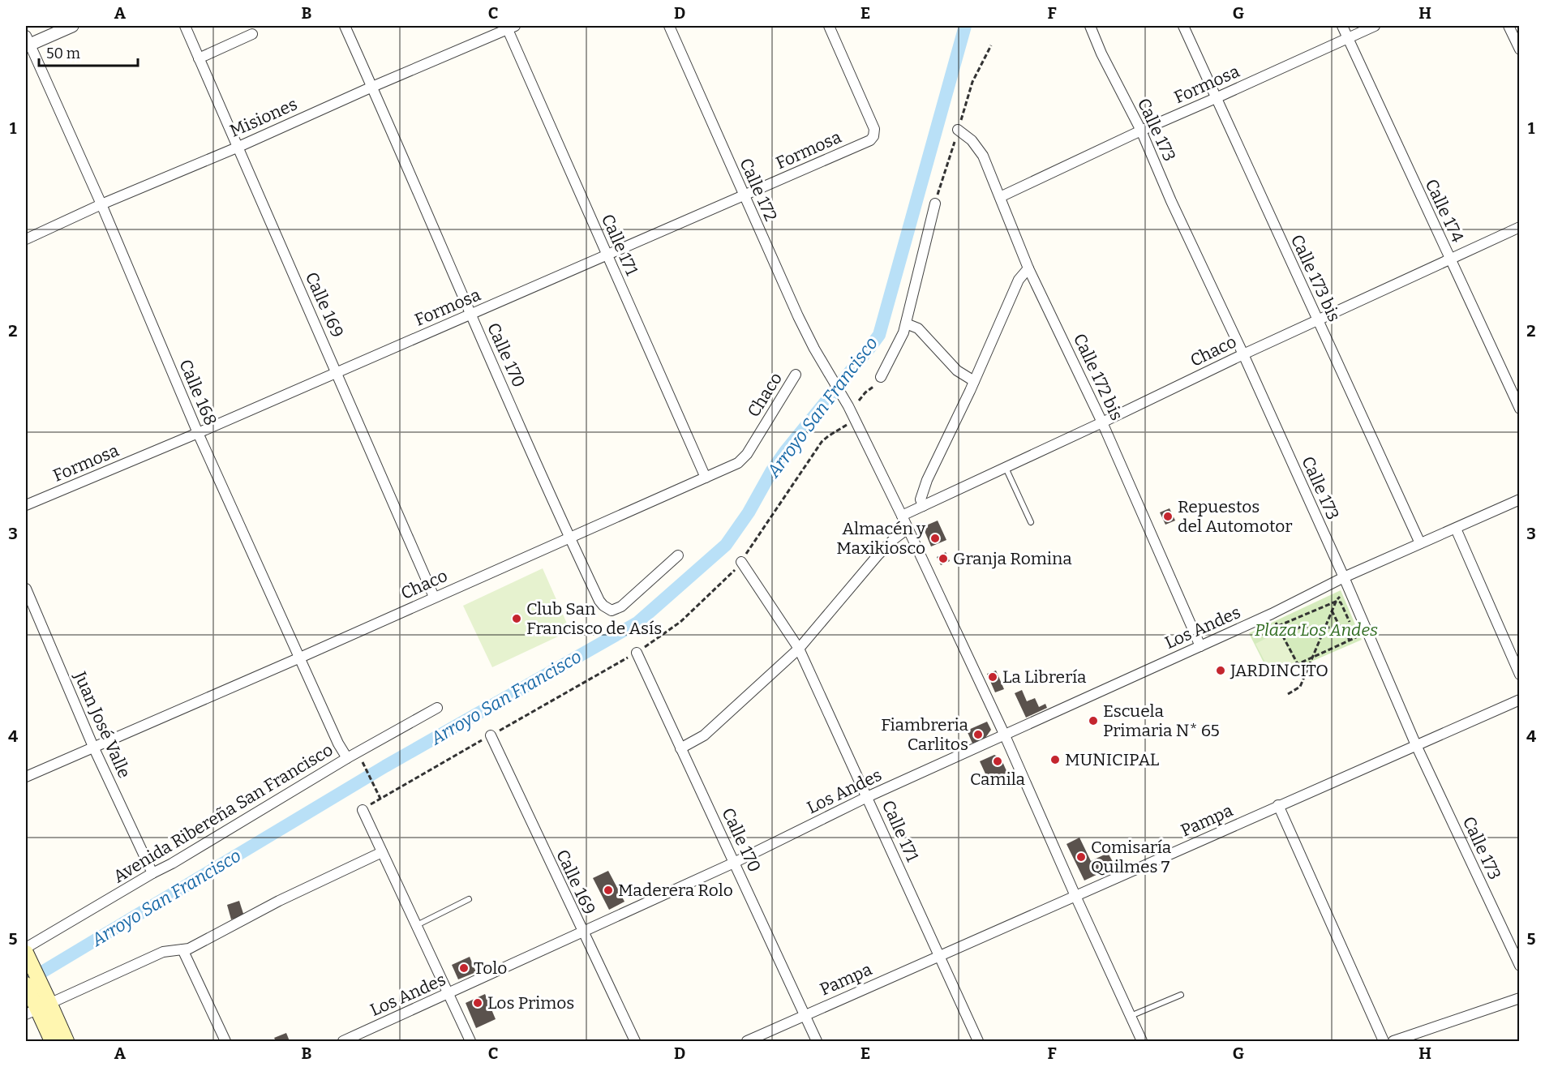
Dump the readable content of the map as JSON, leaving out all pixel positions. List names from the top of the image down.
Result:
{
  "streets": {
    "street": [
      "Formosa",
      "Misiones",
      "Calle 173",
      "Calle 172",
      "Calle 174",
      "Calle 171",
      "Calle 173 bis",
      "Calle 169",
      "Chaco",
      "Calle 170",
      "Calle 172 bis",
      "Calle 168",
      "Los Andes",
      "Juan José Valle",
      "Avenida Ribereña San Francisco",
      "Pampa"
    ]
  },
  "crossings": [
    ["Formosa", "Calle 173"],
    ["Formosa", "Calle 172"],
    ["Formosa", "Calle 174"],
    ["Formosa", "Calle 171"],
    ["Formosa", "Calle 173 bis"],
    ["Formosa", "Calle 169"],
    ["Formosa", "Calle 170"],
    ["Formosa", "Calle 172 bis"],
    ["Formosa", "Calle 168"],
    ["Misiones", "Calle 171"],
    ["Misiones", "Calle 169"],
    ["Misiones", "Calle 170"],
    ["Misiones", "Calle 168"],
    ["Calle 173", "Chaco"],
    ["Calle 173", "Los Andes"],
    ["Calle 173", "Pampa"],
    ["Calle 172", "Chaco"],
    ["Calle 172", "Los Andes"],
    ["Calle 172", "Pampa"],
    ["Calle 174", "Chaco"],
    ["Calle 171", "Chaco"],
    ["Calle 171", "Los Andes"],
    ["Calle 171", "Pampa"],
    ["Calle 173 bis", "Chaco"],
    ["Calle 173 bis", "Los Andes"],
    ["Calle 169", "Chaco"],
    ["Calle 169", "Los Andes"],
    ["Chaco", "Calle 170"],
    ["Chaco", "Calle 172 bis"],
    ["Chaco", "Calle 168"],
    ["Chaco", "Juan José Valle"],
    ["Calle 170", "Los Andes"],
    ["Calle 170", "Pampa"],
    ["Calle 172 bis", "Los Andes"],
    ["Calle 168", "Avenida Ribereña San Francisco"],
    ["Juan José Valle", "Avenida Ribereña San Francisco"]
  ],
  "water": ["Arroyo San Francisco"],
  "parks": ["Plaza Los Andes"],
  "places": [
    "Repuestos del Automotor",
    "Almacén y Maxikiosco",
    "Granja Romina",
    "Club San Francisco de Asís",
    "JARDINCITO",
    "La Librería",
    "Escuela Primaria N* 65",
    "Fiambreria Carlitos",
    "MUNICIPAL",
    "Camila",
    "Comisaría Quilmes 7",
    "Maderera Rolo",
    "Tolo",
    "Los Primos"
  ],
  "scale_bar": "50 m",
  "grid": {
    "columns": [
      "A",
      "B",
      "C",
      "D",
      "E",
      "F",
      "G",
      "H"
    ],
    "rows": [
      "1",
      "2",
      "3",
      "4",
      "5"
    ]
  }
}
